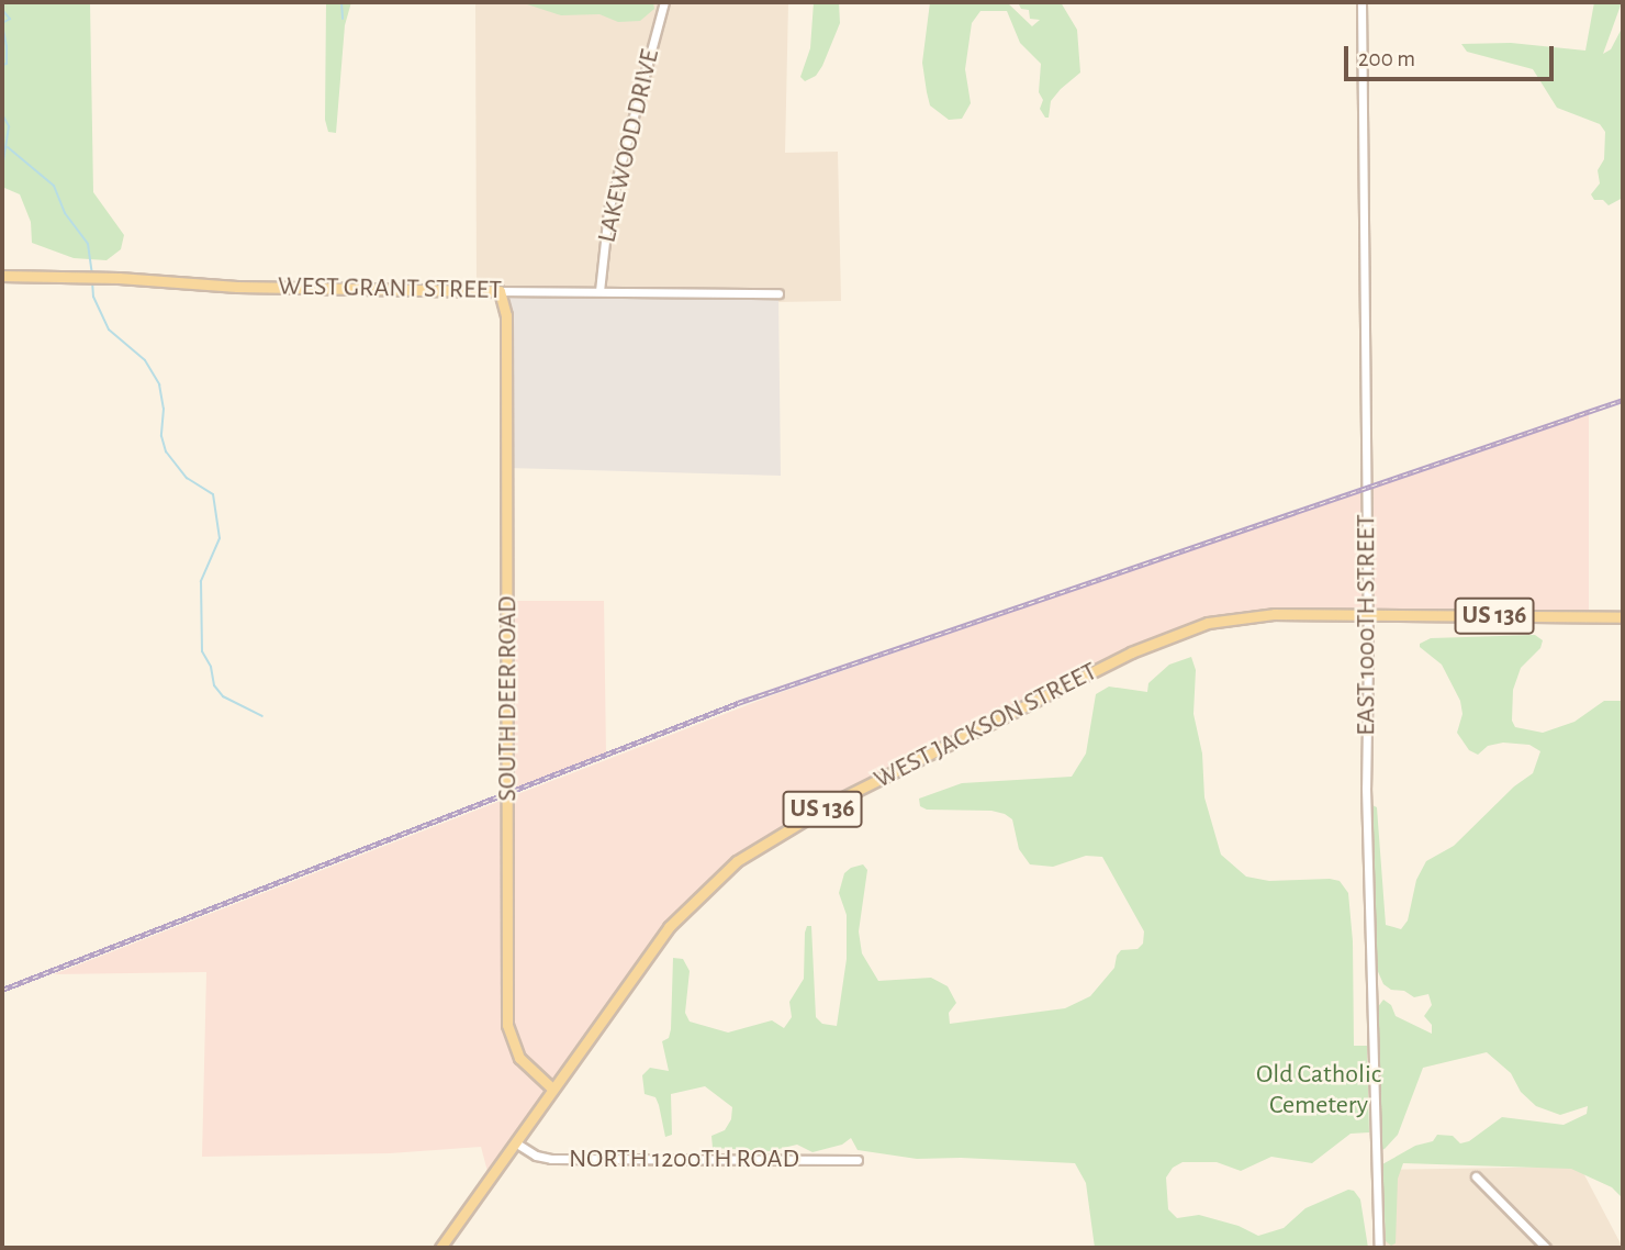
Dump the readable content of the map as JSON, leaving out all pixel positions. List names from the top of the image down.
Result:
{
  "streets": {
    "main road": [
      "WEST GRANT STREET",
      "US 136",
      "SOUTH DEER ROAD",
      "WEST JACKSON STREET"
    ],
    "street": ["LAKEWOOD DRIVE", "EAST 1000TH STREET", "NORTH 1200TH ROAD"]
  },
  "crossings": [
    ["LAKEWOOD DRIVE", "WEST GRANT STREET"],
    ["WEST GRANT STREET", "SOUTH DEER ROAD"],
    ["US 136", "EAST 1000TH STREET"],
    ["US 136", "WEST JACKSON STREET"],
    ["EAST 1000TH STREET", "WEST JACKSON STREET"],
    ["SOUTH DEER ROAD", "WEST JACKSON STREET"],
    ["WEST JACKSON STREET", "NORTH 1200TH ROAD"]
  ],
  "parks": ["Old Catholic Cemetery"],
  "scale_bar": "200 m"
}
